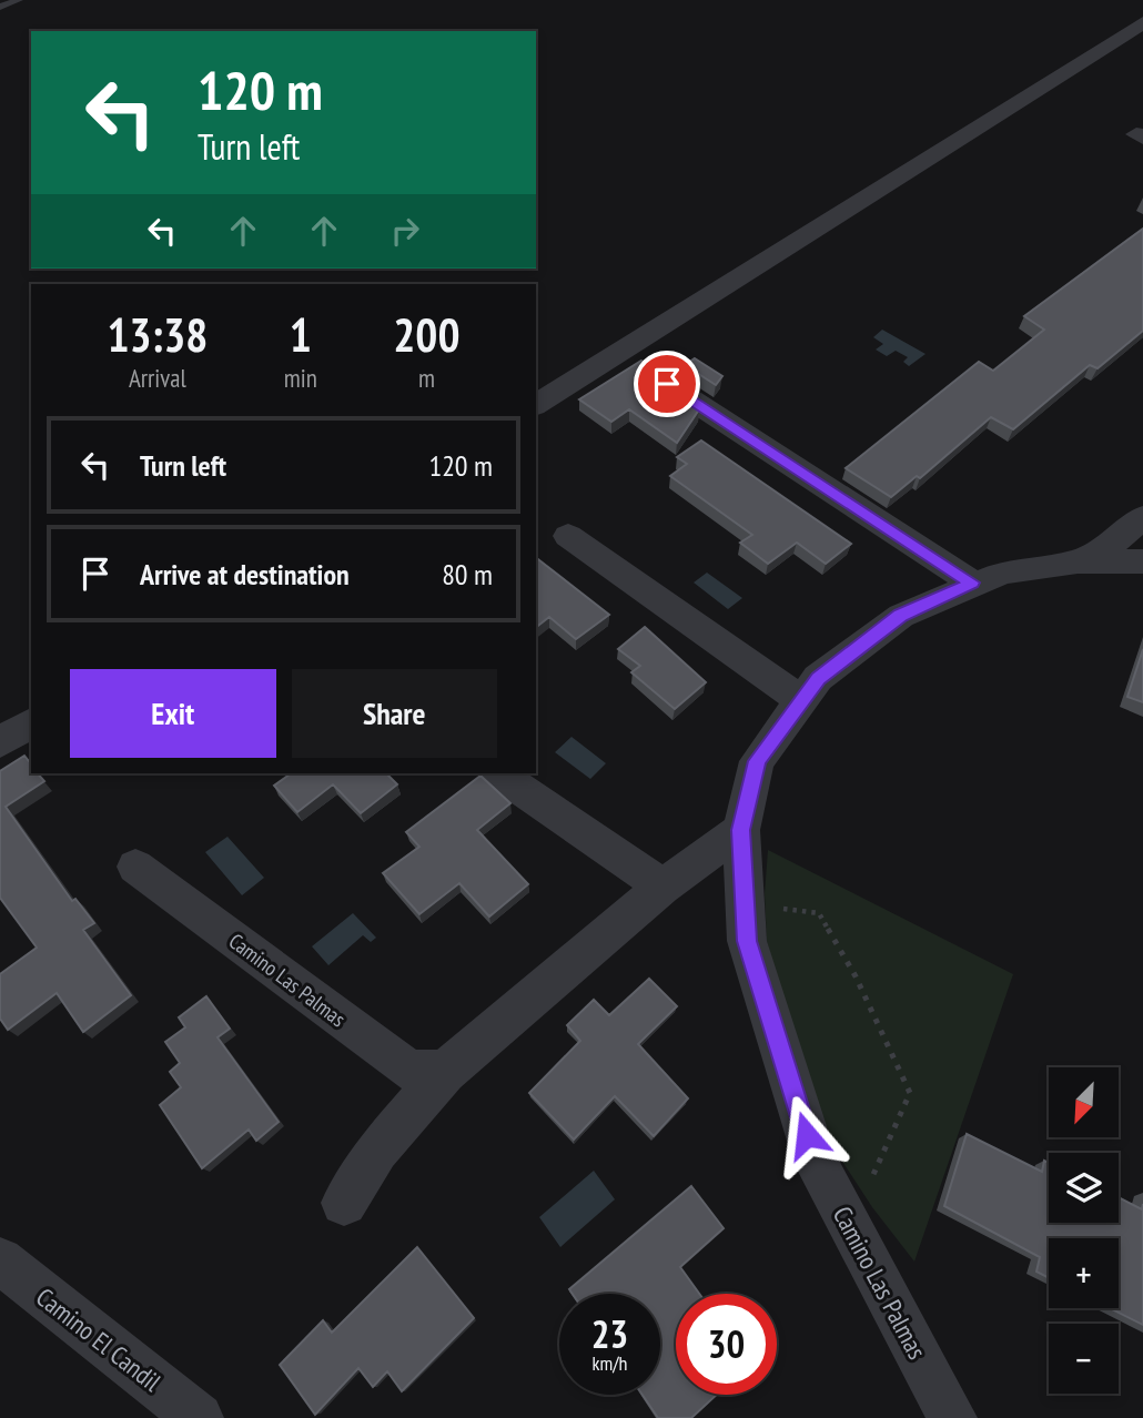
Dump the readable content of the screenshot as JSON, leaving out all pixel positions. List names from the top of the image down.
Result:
{
  "streets": {
    "street": ["Camino Las Palmas", "Camino El Candil"]
  },
  "north": "bottom left",
  "page": {
    "turn": ["120 m", "Turn left"],
    "eta": [
      "13:38",
      "Arrival",
      "1",
      "min",
      "200",
      "m"
    ],
    "list": [
      {
        "name": "Turn left",
        "value": "120 m"
      },
      {
        "name": "Arrive at destination",
        "value": "80 m"
      }
    ],
    "buttons": ["Exit", "Share"],
    "map_buttons": ["+", "−"],
    "speed": "23 km/h",
    "limit": "30"
  }
}
